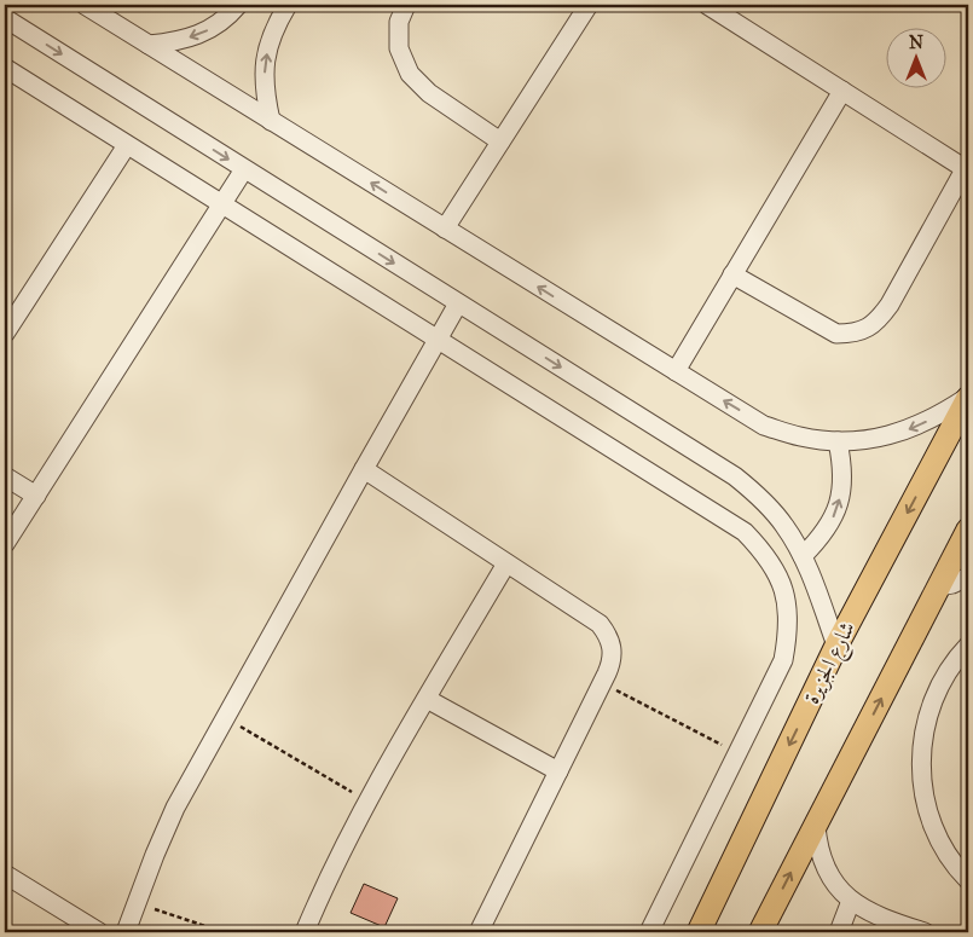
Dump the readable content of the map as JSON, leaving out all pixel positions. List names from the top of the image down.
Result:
{
  "streets": {
    "main road": ["شارع الجزيرة"]
  },
  "north": "top"
}
